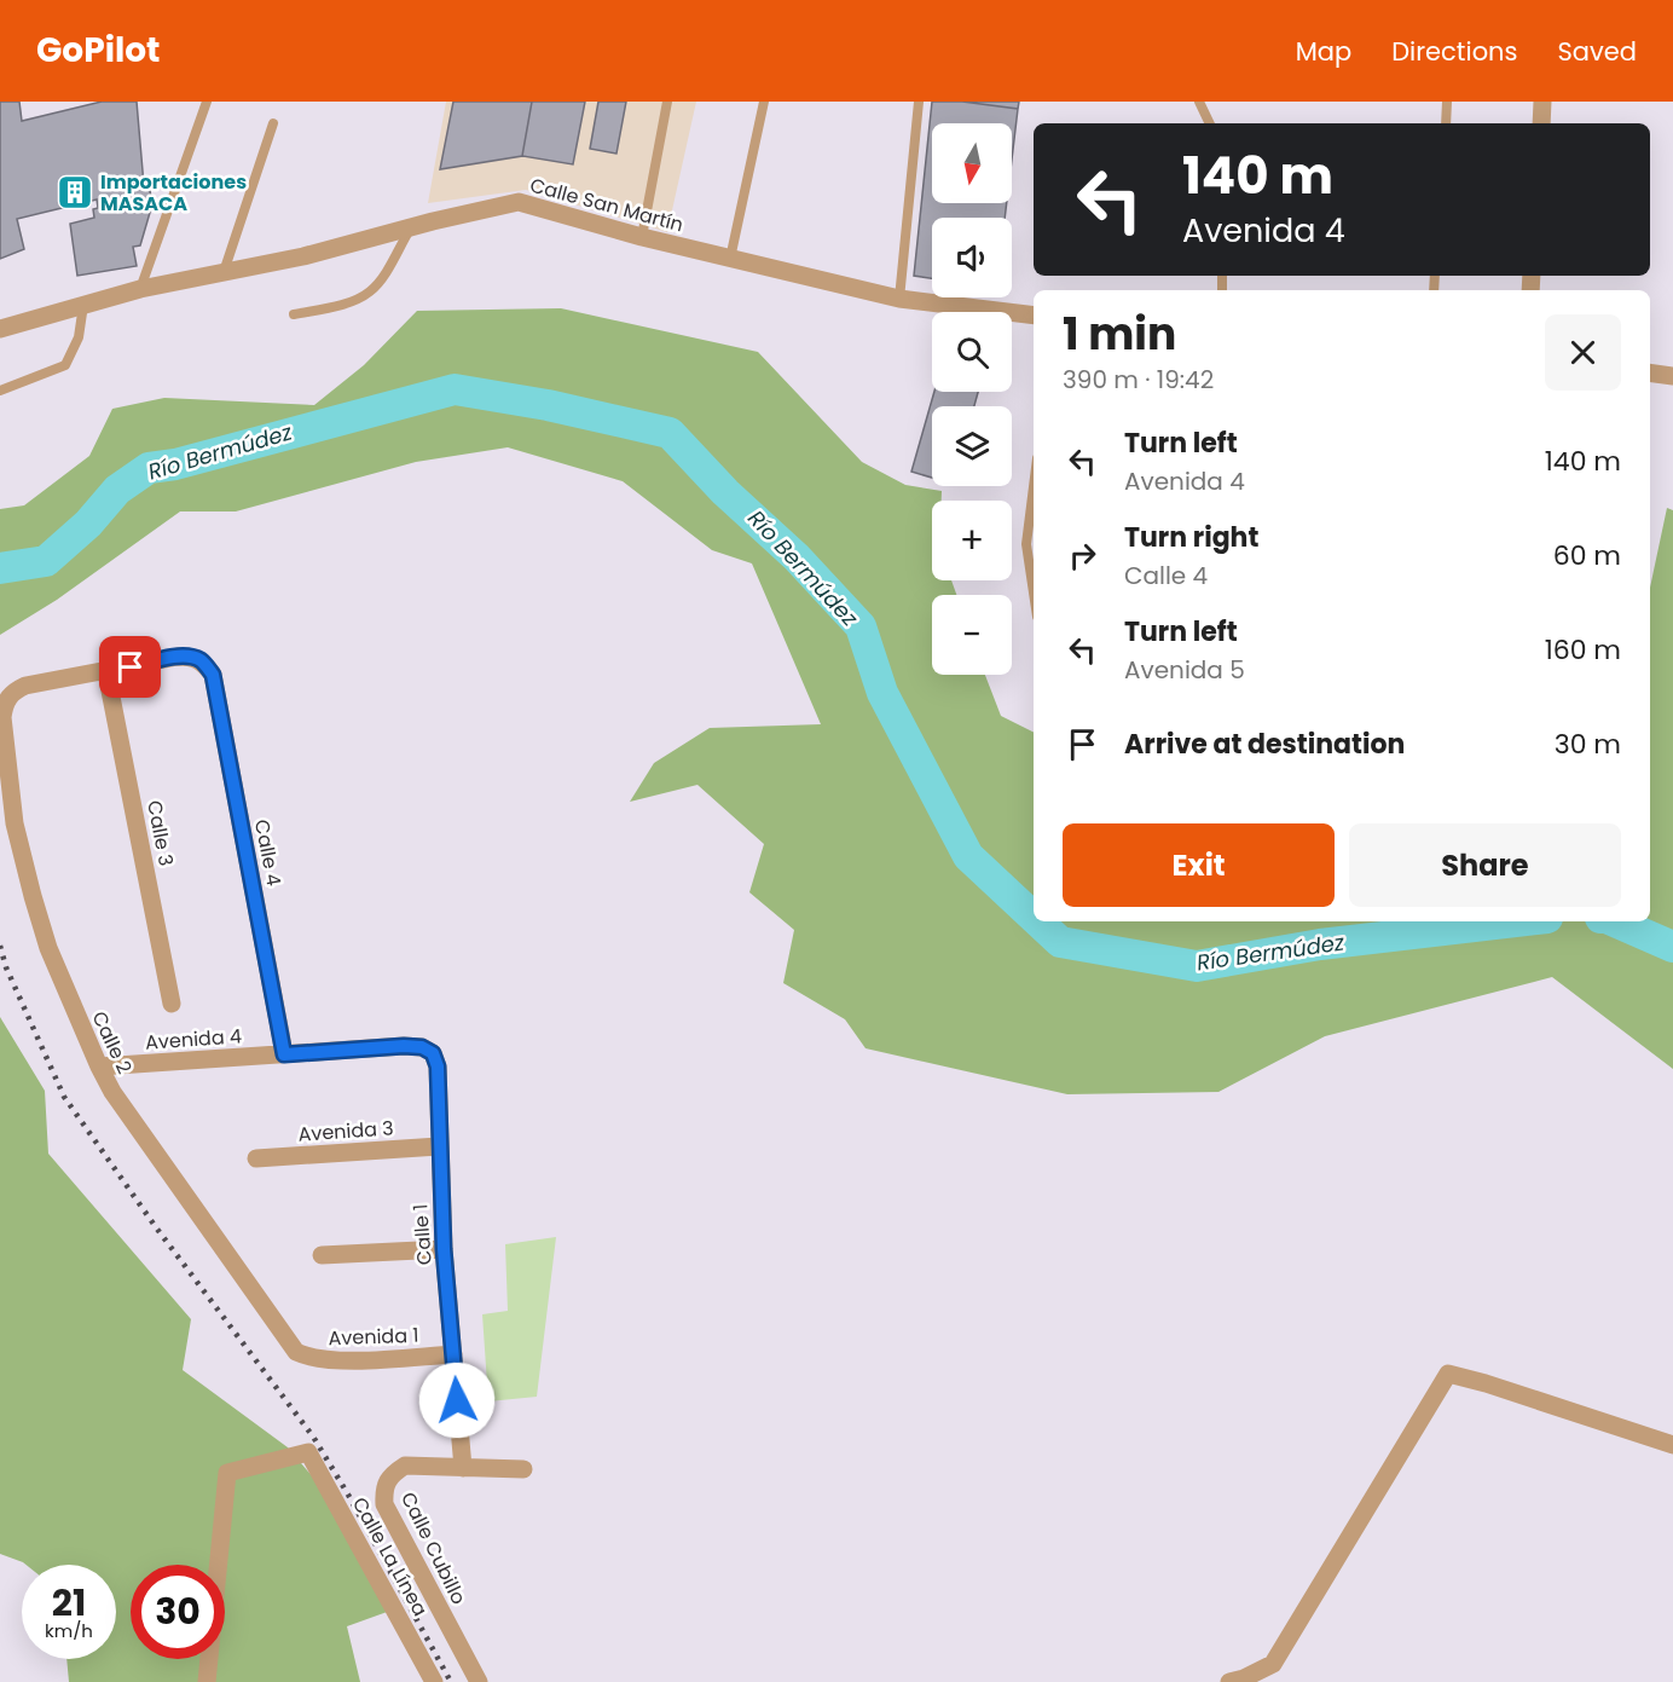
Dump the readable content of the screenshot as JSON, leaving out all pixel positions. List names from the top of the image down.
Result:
{
  "streets": {
    "street": [
      "Calle San Martín",
      "Calle 3",
      "Calle 4",
      "Avenida 4",
      "Calle 2",
      "Avenida 3",
      "Calle 1",
      "Avenida 1",
      "Calle Cubillo",
      "Calle La Línea"
    ]
  },
  "crossings": [
    ["Calle 3", "Calle 4"],
    ["Calle 3", "Calle 2"],
    ["Calle 4", "Avenida 4"],
    ["Calle 4", "Calle 2"],
    ["Avenida 4", "Calle 2"],
    ["Avenida 4", "Calle 1"],
    ["Calle 2", "Avenida 1"],
    ["Avenida 3", "Calle 1"],
    ["Calle 1", "Avenida 1"],
    ["Calle 1", "Calle Cubillo"]
  ],
  "water": ["Río Bermúdez"],
  "places": {
    "building": ["Importaciones MASACA"]
  },
  "north": "bottom",
  "page": {
    "header": "GoPilot",
    "nav": ["Map", "Directions", "Saved"],
    "map_buttons": ["+", "−"],
    "turn": ["140 m", "Avenida 4"],
    "heading": ["1 min", "390 m · 19:42"],
    "list": [
      {
        "name": "Turn left",
        "note": "Avenida 4",
        "value": "140 m"
      },
      {
        "name": "Turn right",
        "note": "Calle 4",
        "value": "60 m"
      },
      {
        "name": "Turn left",
        "note": "Avenida 5",
        "value": "160 m"
      },
      {
        "name": "Arrive at destination",
        "value": "30 m"
      }
    ],
    "buttons": ["Exit", "Share"],
    "speed": "21 km/h",
    "limit": "30"
  }
}
